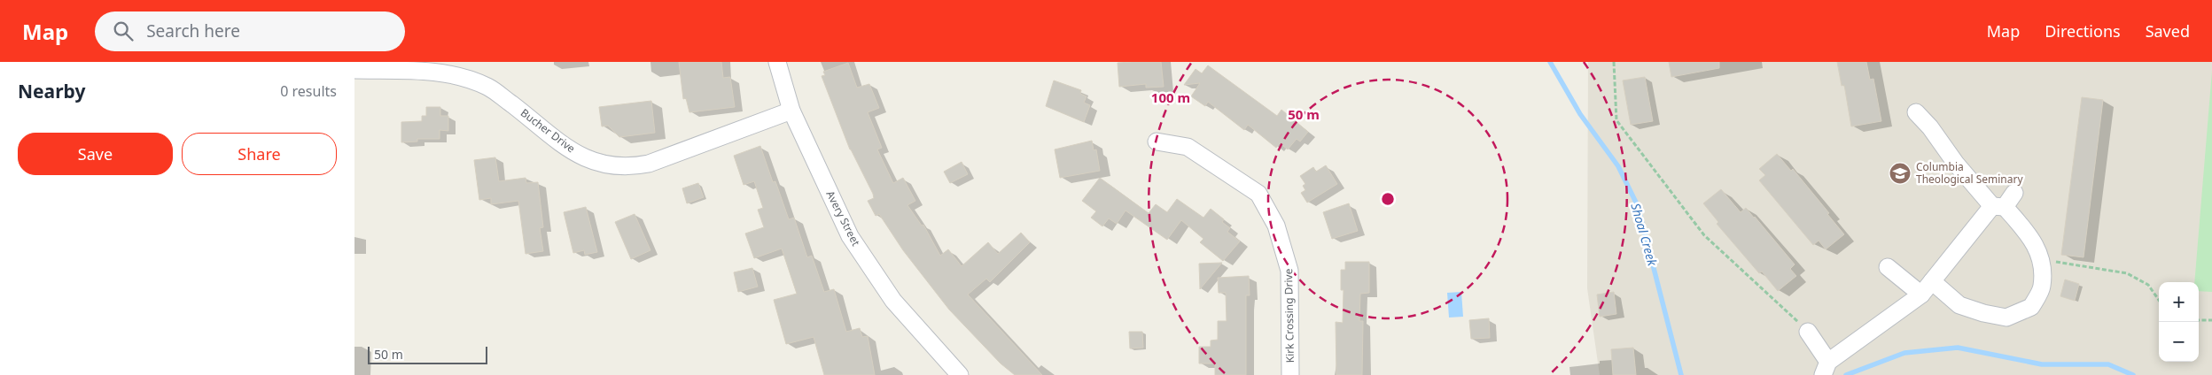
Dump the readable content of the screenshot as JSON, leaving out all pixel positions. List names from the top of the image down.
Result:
{
  "streets": {
    "street": ["Bucher Drive", "Avery Street", "Kirk Crossing Drive"]
  },
  "crossings": [
    ["Bucher Drive", "Avery Street"]
  ],
  "water": ["Shoal Creek"],
  "places": {
    "school or university": ["Columbia Theological Seminary"]
  },
  "scale_bar": "50 m",
  "page": {
    "header": "Map",
    "search": "Search here",
    "nav": ["Map", "Directions", "Saved"],
    "heading": ["Nearby", "0 results"],
    "buttons": ["Save", "Share"],
    "map_buttons": ["+", "−"],
    "scale": "50 m"
  },
  "rings": ["100 m", "50 m"]
}
